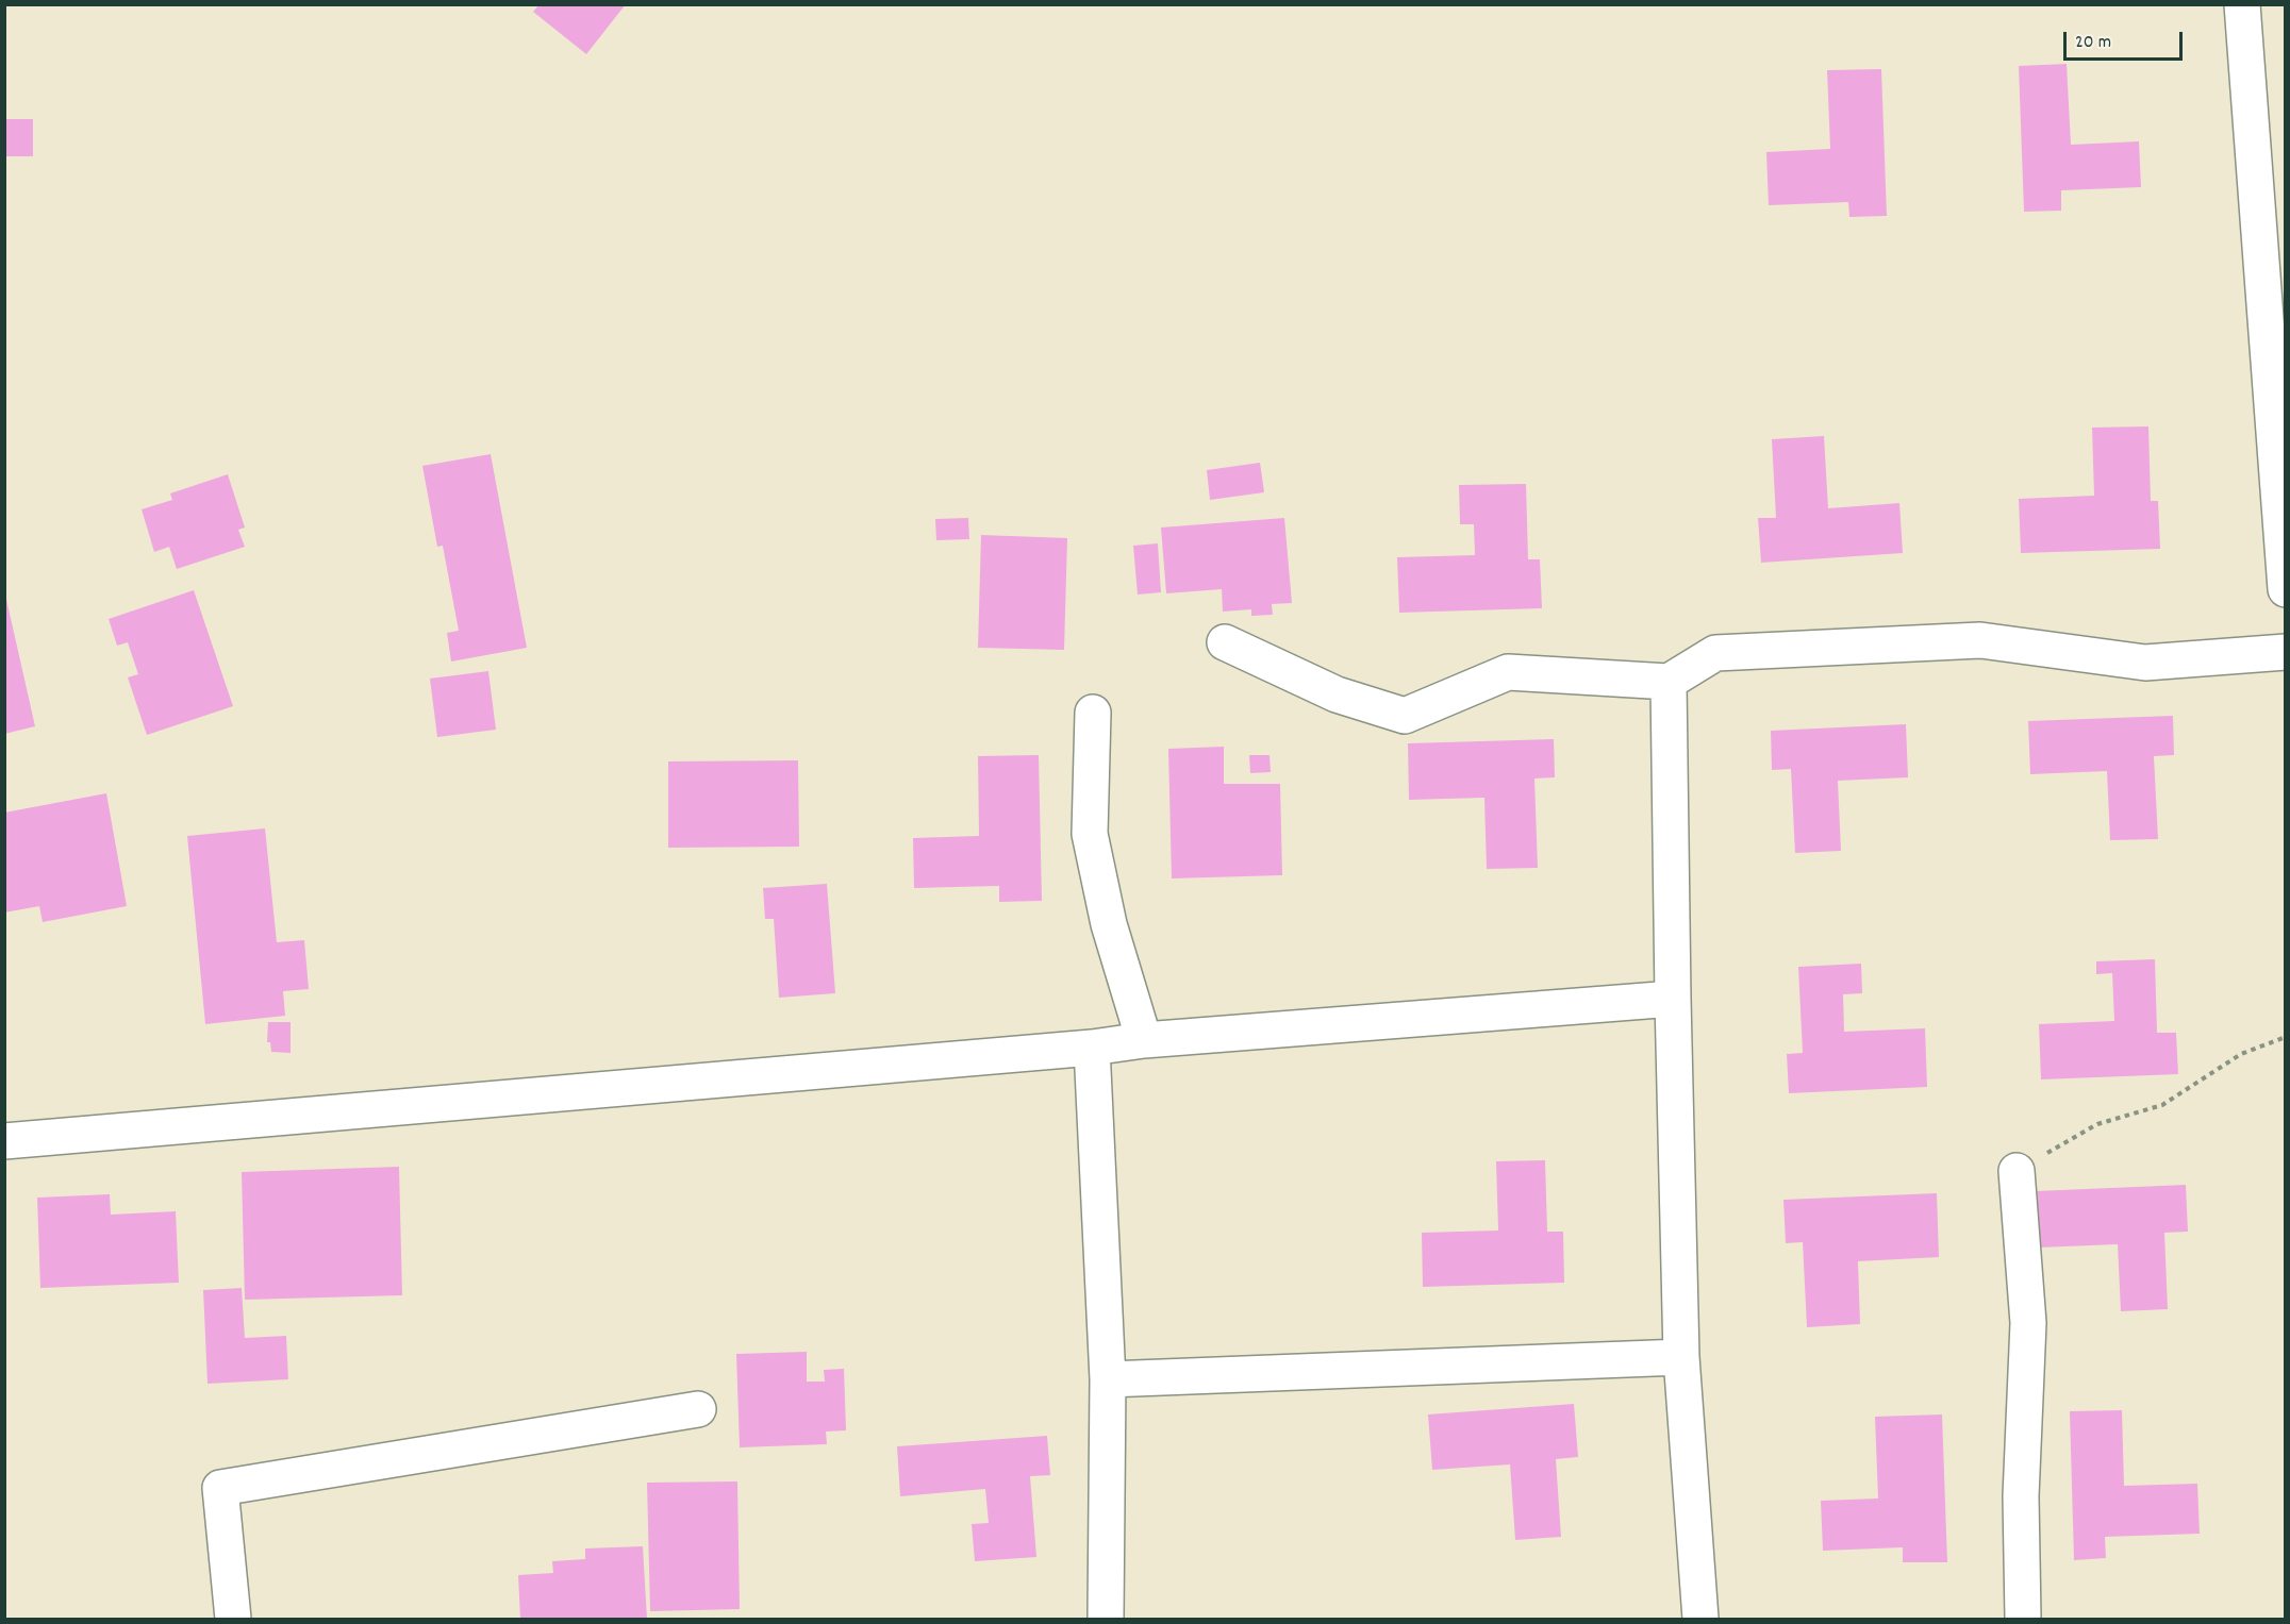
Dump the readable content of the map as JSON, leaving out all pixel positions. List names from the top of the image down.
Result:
{
  "scale_bar": "20 m"
}
